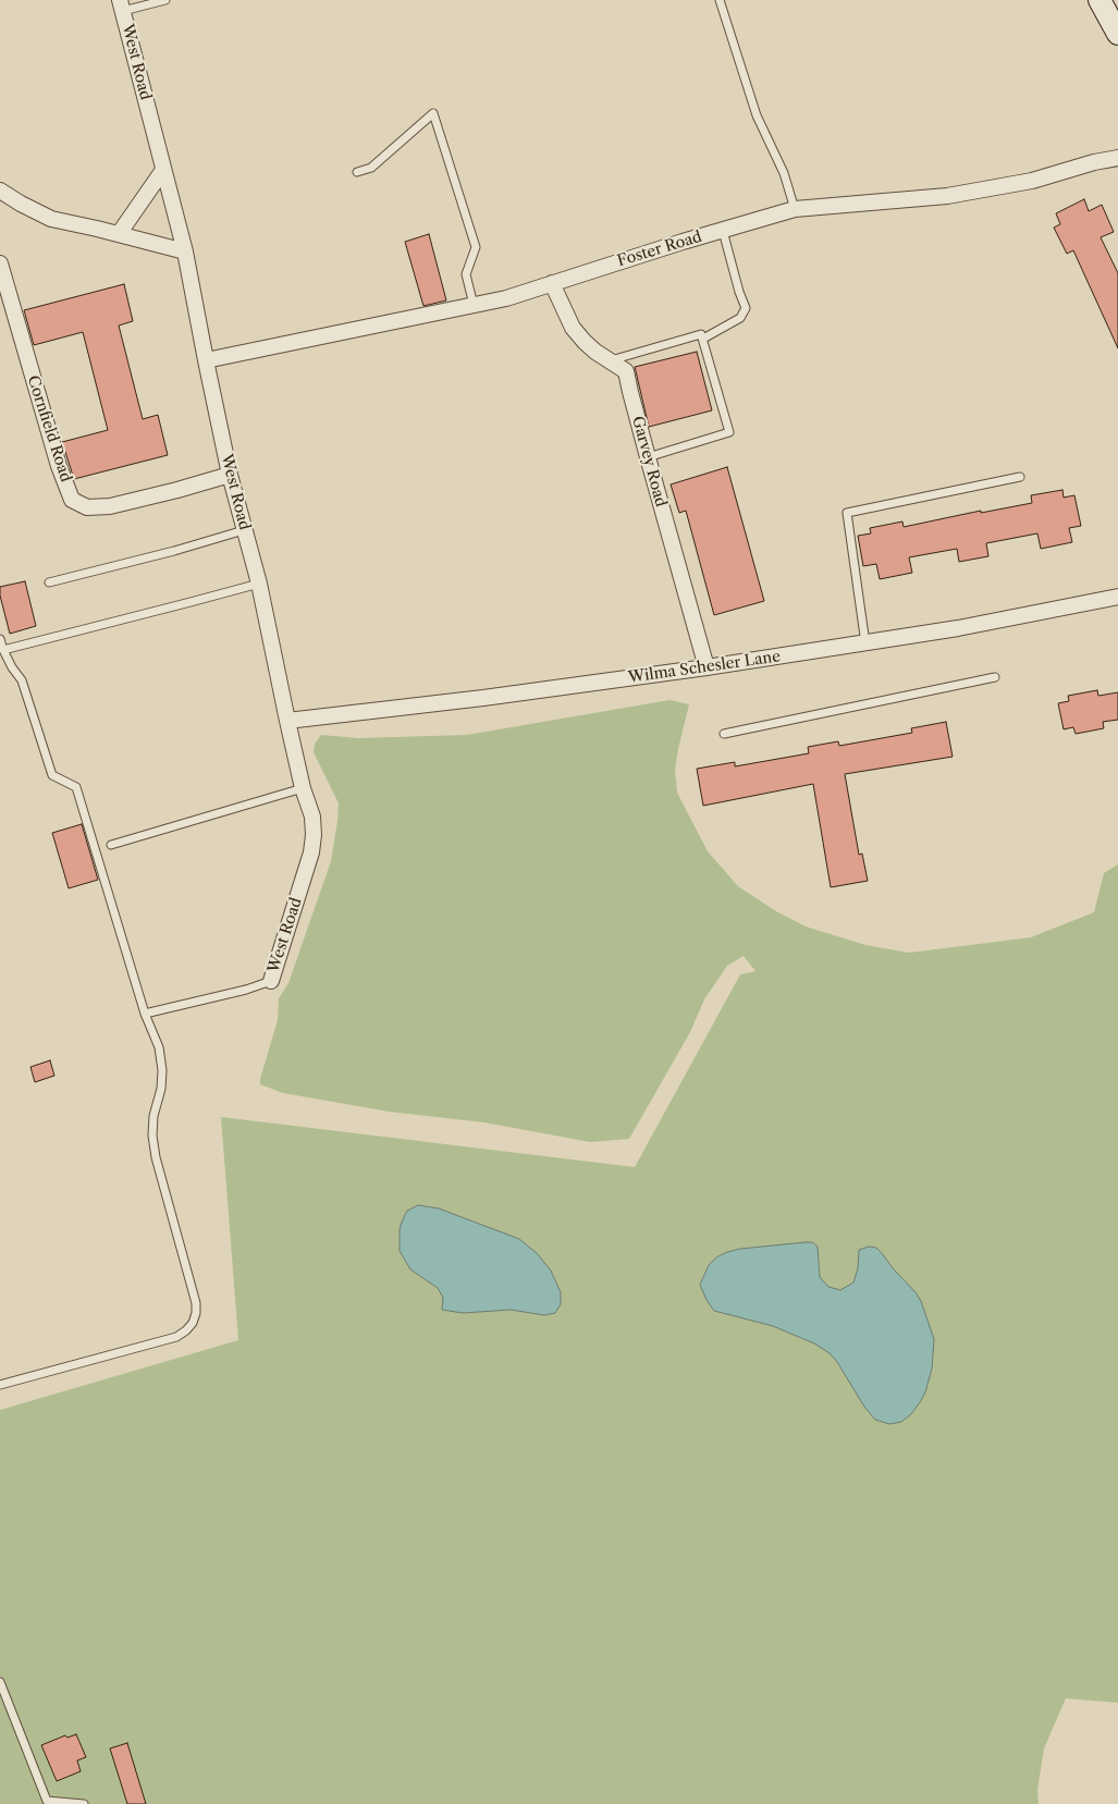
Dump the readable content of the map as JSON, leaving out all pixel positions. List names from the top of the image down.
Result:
{
  "streets": {
    "street": [
      "West Road",
      "Foster Road",
      "Cornfield Road",
      "Garvey Road",
      "Wilma Schesler Lane"
    ]
  },
  "crossings": [
    ["West Road", "Foster Road"],
    ["West Road", "Cornfield Road"],
    ["West Road", "Wilma Schesler Lane"],
    ["Foster Road", "Garvey Road"],
    ["Garvey Road", "Wilma Schesler Lane"]
  ]
}
